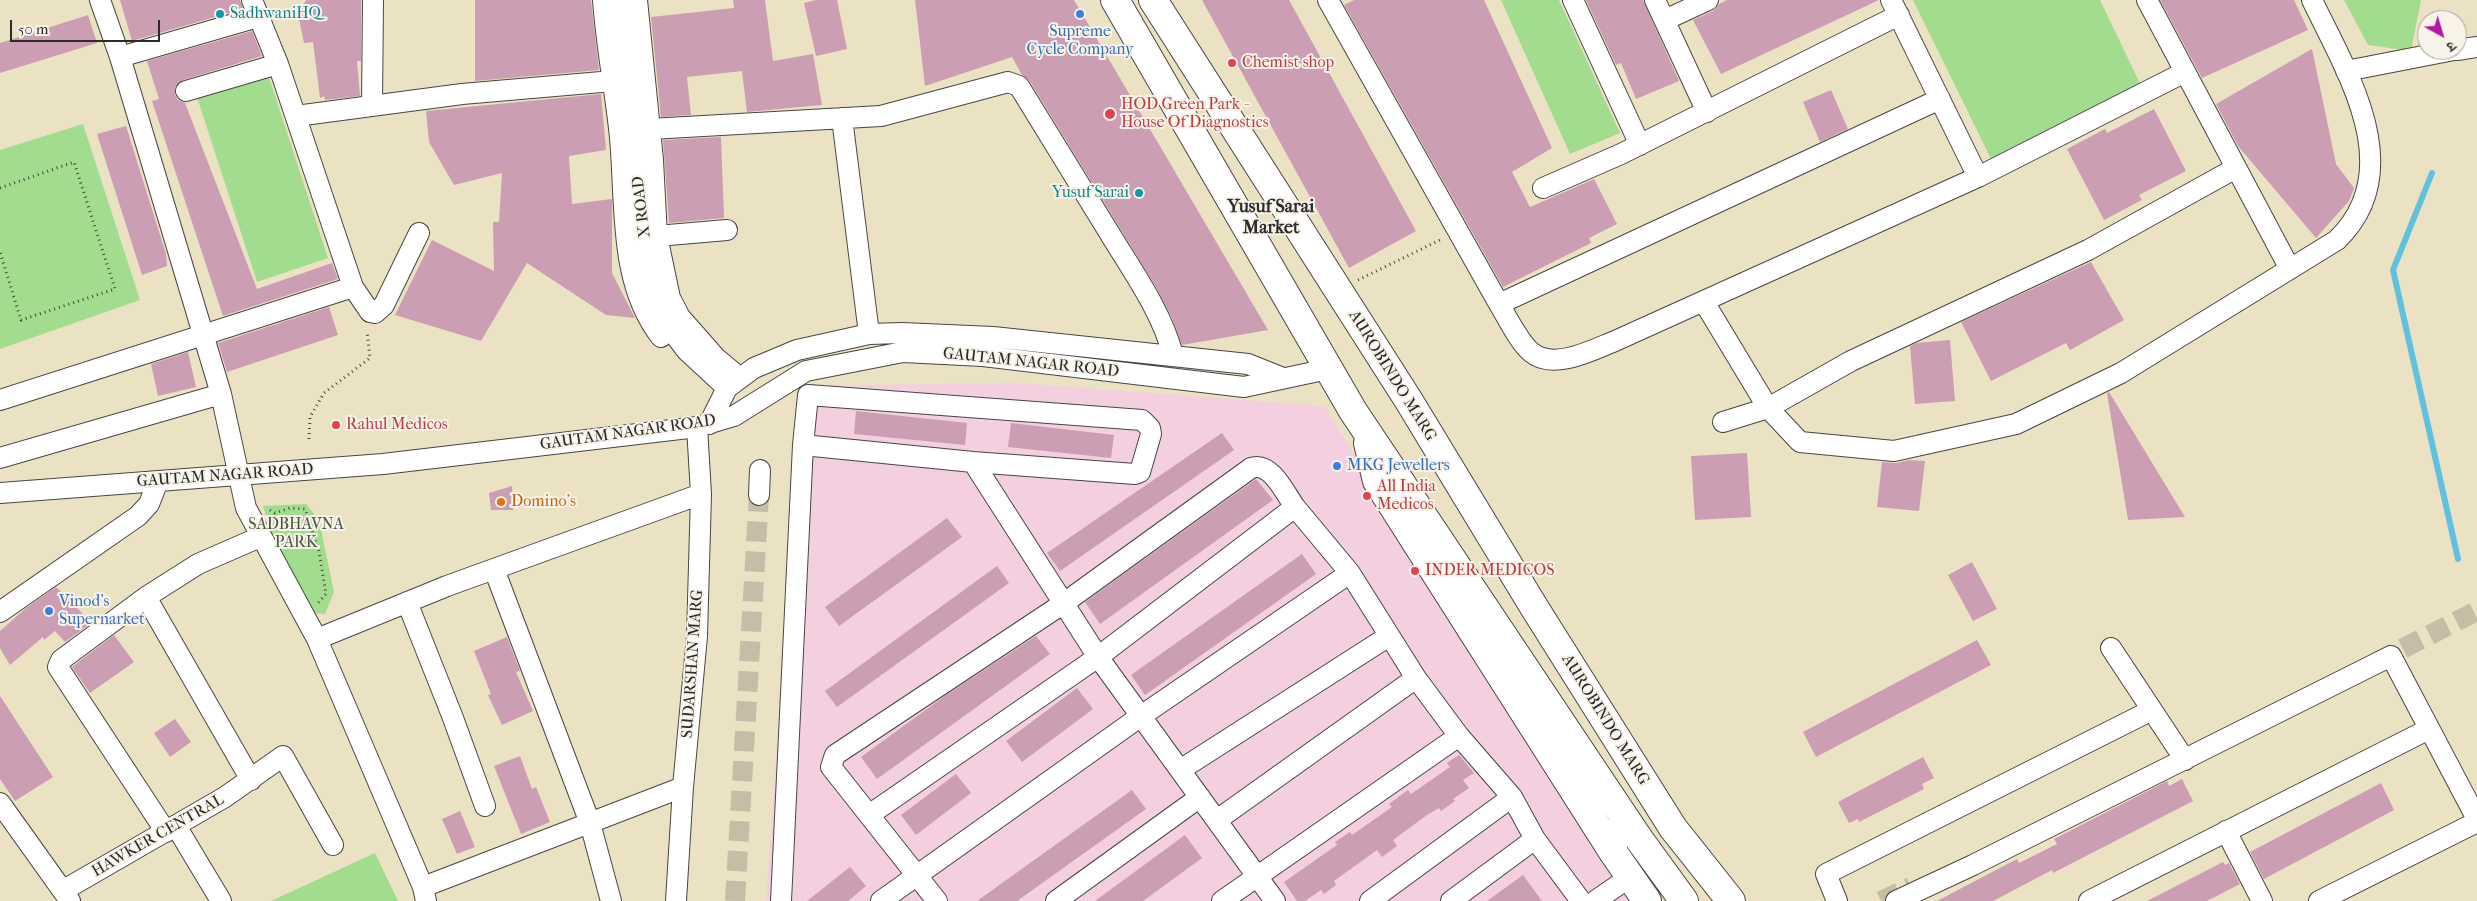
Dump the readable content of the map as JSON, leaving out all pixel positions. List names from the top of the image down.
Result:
{
  "streets": {
    "highway": ["AUROBINDO MARG"],
    "street": [
      "X ROAD",
      "GAUTAM NAGAR ROAD",
      "SUDARSHAN MARG",
      "HAWKER CENTRAL"
    ]
  },
  "crossings": [
    ["GAUTAM NAGAR ROAD", "SUDARSHAN MARG"]
  ],
  "districts": ["Yusuf Sarai Market"],
  "parks": ["SADBHAVNA PARK"],
  "places": [
    "SadhwaniHQ",
    "Supreme Cycle Company",
    "Chemist shop",
    "HOD Green Park - House Of Diagnostics",
    "Yusuf Sarai",
    "Rahul Medicos",
    "MKG Jewellers",
    "All India Medicos",
    "Domino's",
    "INDER MEDICOS",
    "Vinod's Supernarket"
  ],
  "scale_bar": "50 m",
  "north": "bottom right"
}
